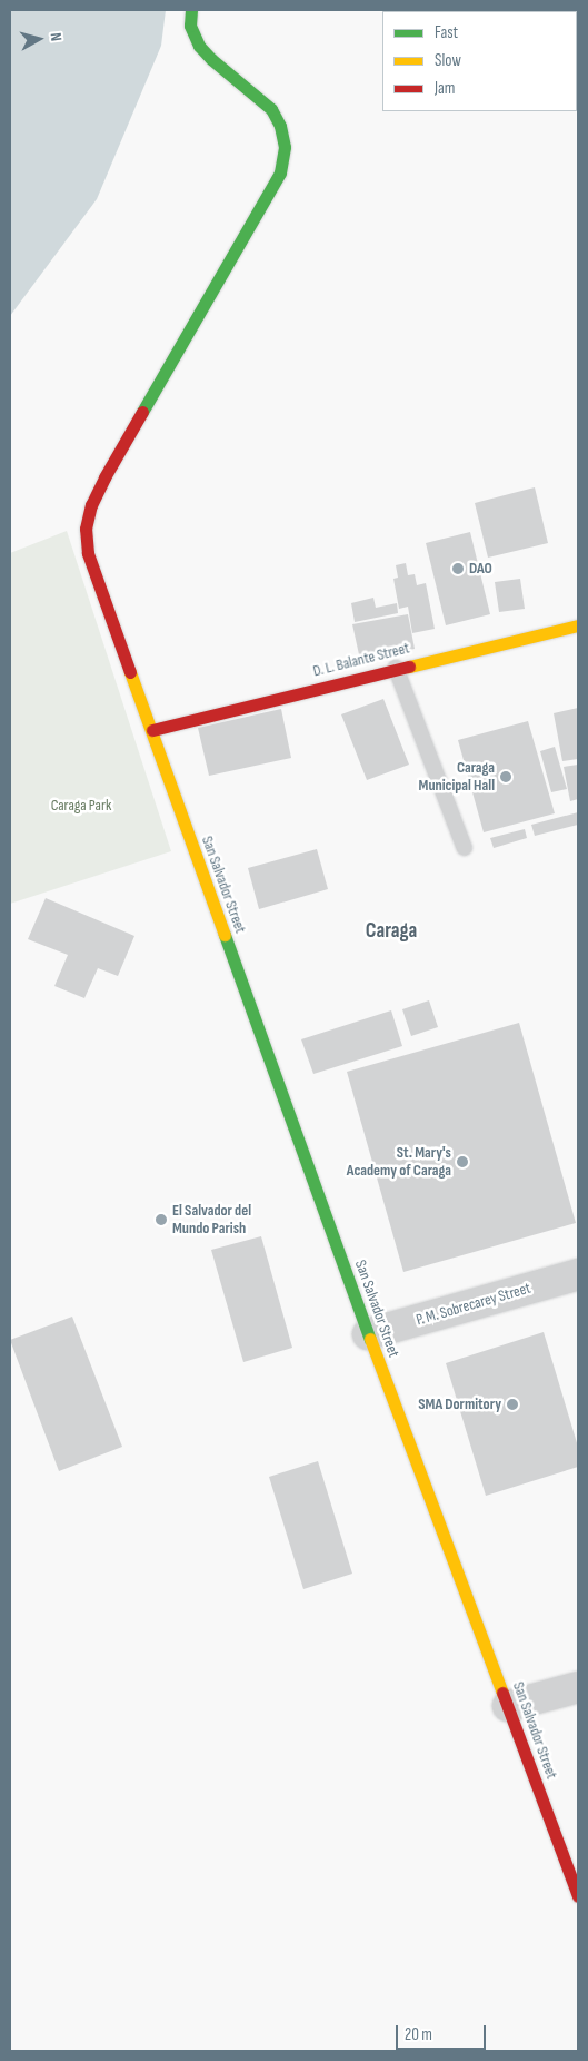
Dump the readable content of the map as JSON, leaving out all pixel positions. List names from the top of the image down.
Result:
{
  "streets": {
    "street": ["D. L. Balante Street", "San Salvador Street", "P. M. Sobrecarey Street"]
  },
  "crossings": [
    ["D. L. Balante Street", "San Salvador Street"],
    ["San Salvador Street", "P. M. Sobrecarey Street"]
  ],
  "districts": ["Caraga"],
  "parks": ["Caraga Park"],
  "places": [
    "DAO",
    "Caraga Municipal Hall",
    "St. Mary's Academy of Caraga",
    "El Salvador del Mundo Parish",
    "SMA Dormitory"
  ],
  "legend": ["Fast", "Slow", "Jam"],
  "scale_bar": "20 m",
  "north": "right"
}
